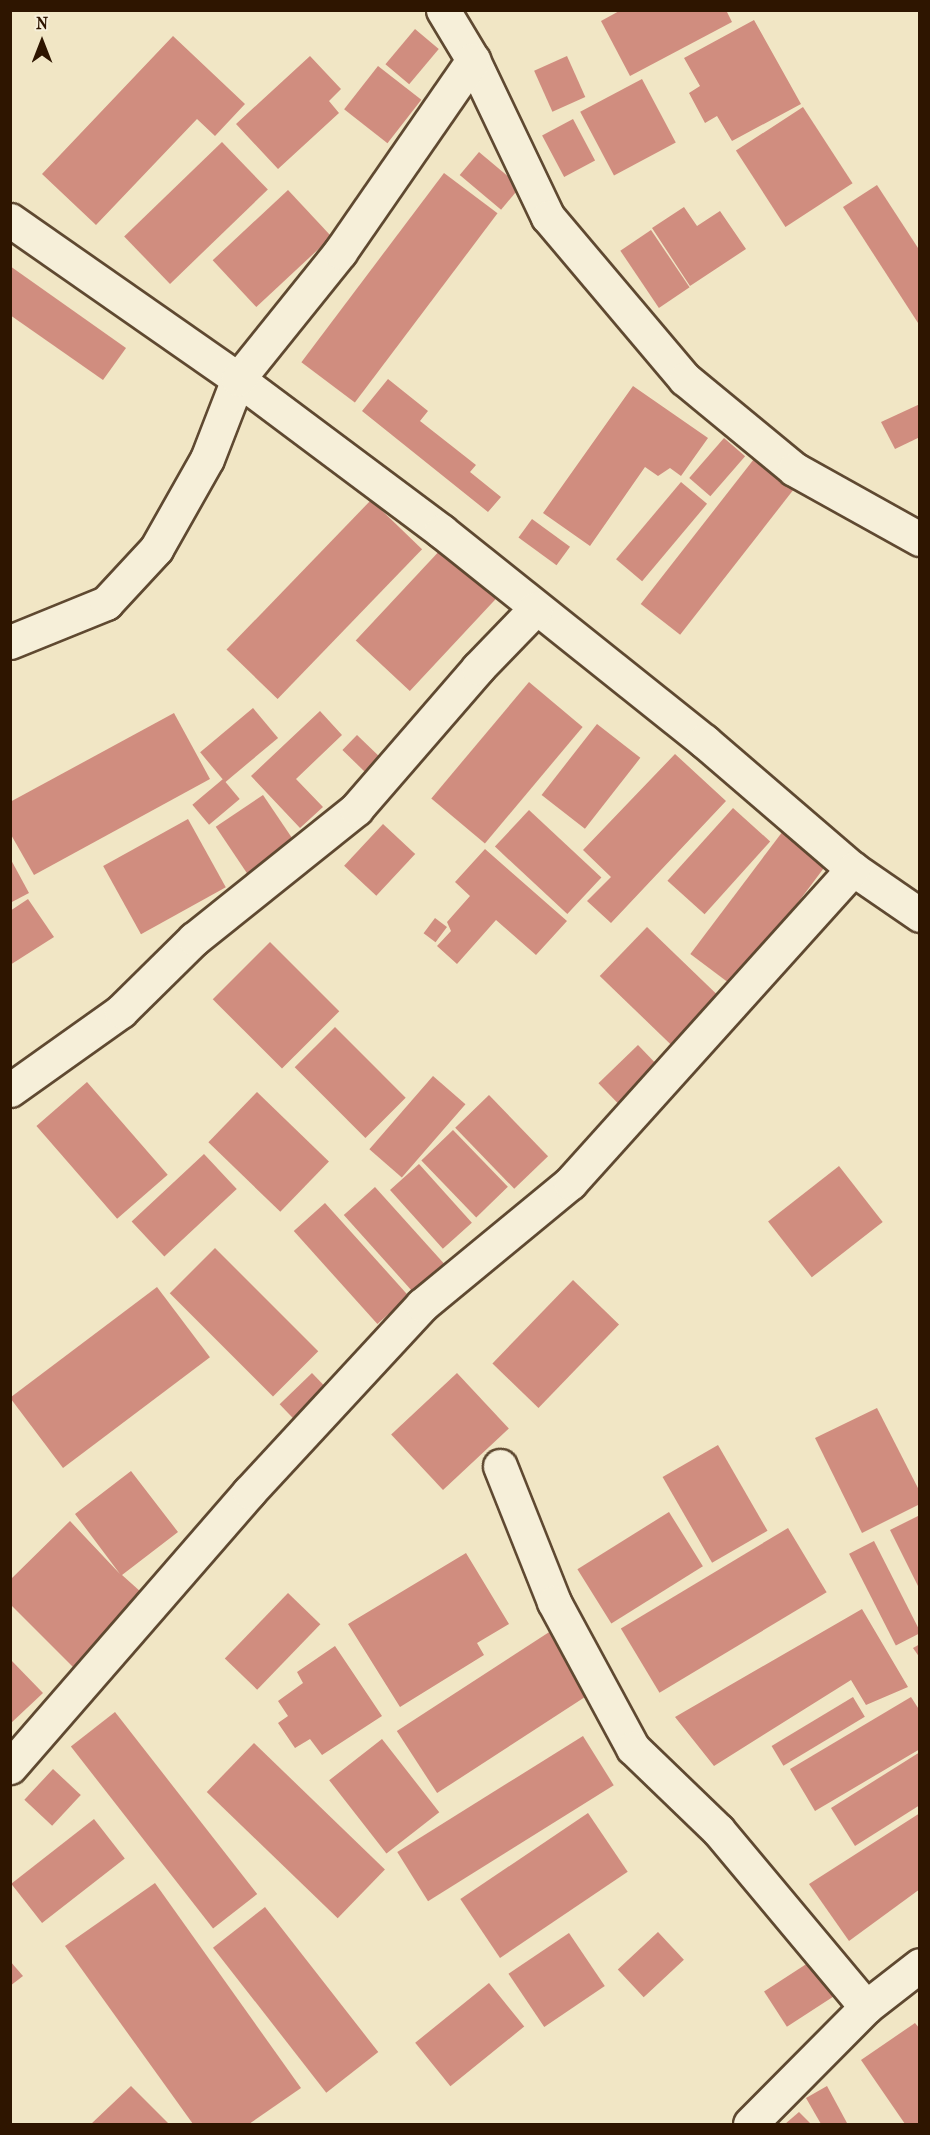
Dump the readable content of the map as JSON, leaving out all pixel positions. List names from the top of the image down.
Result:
{
  "north": "top"
}
